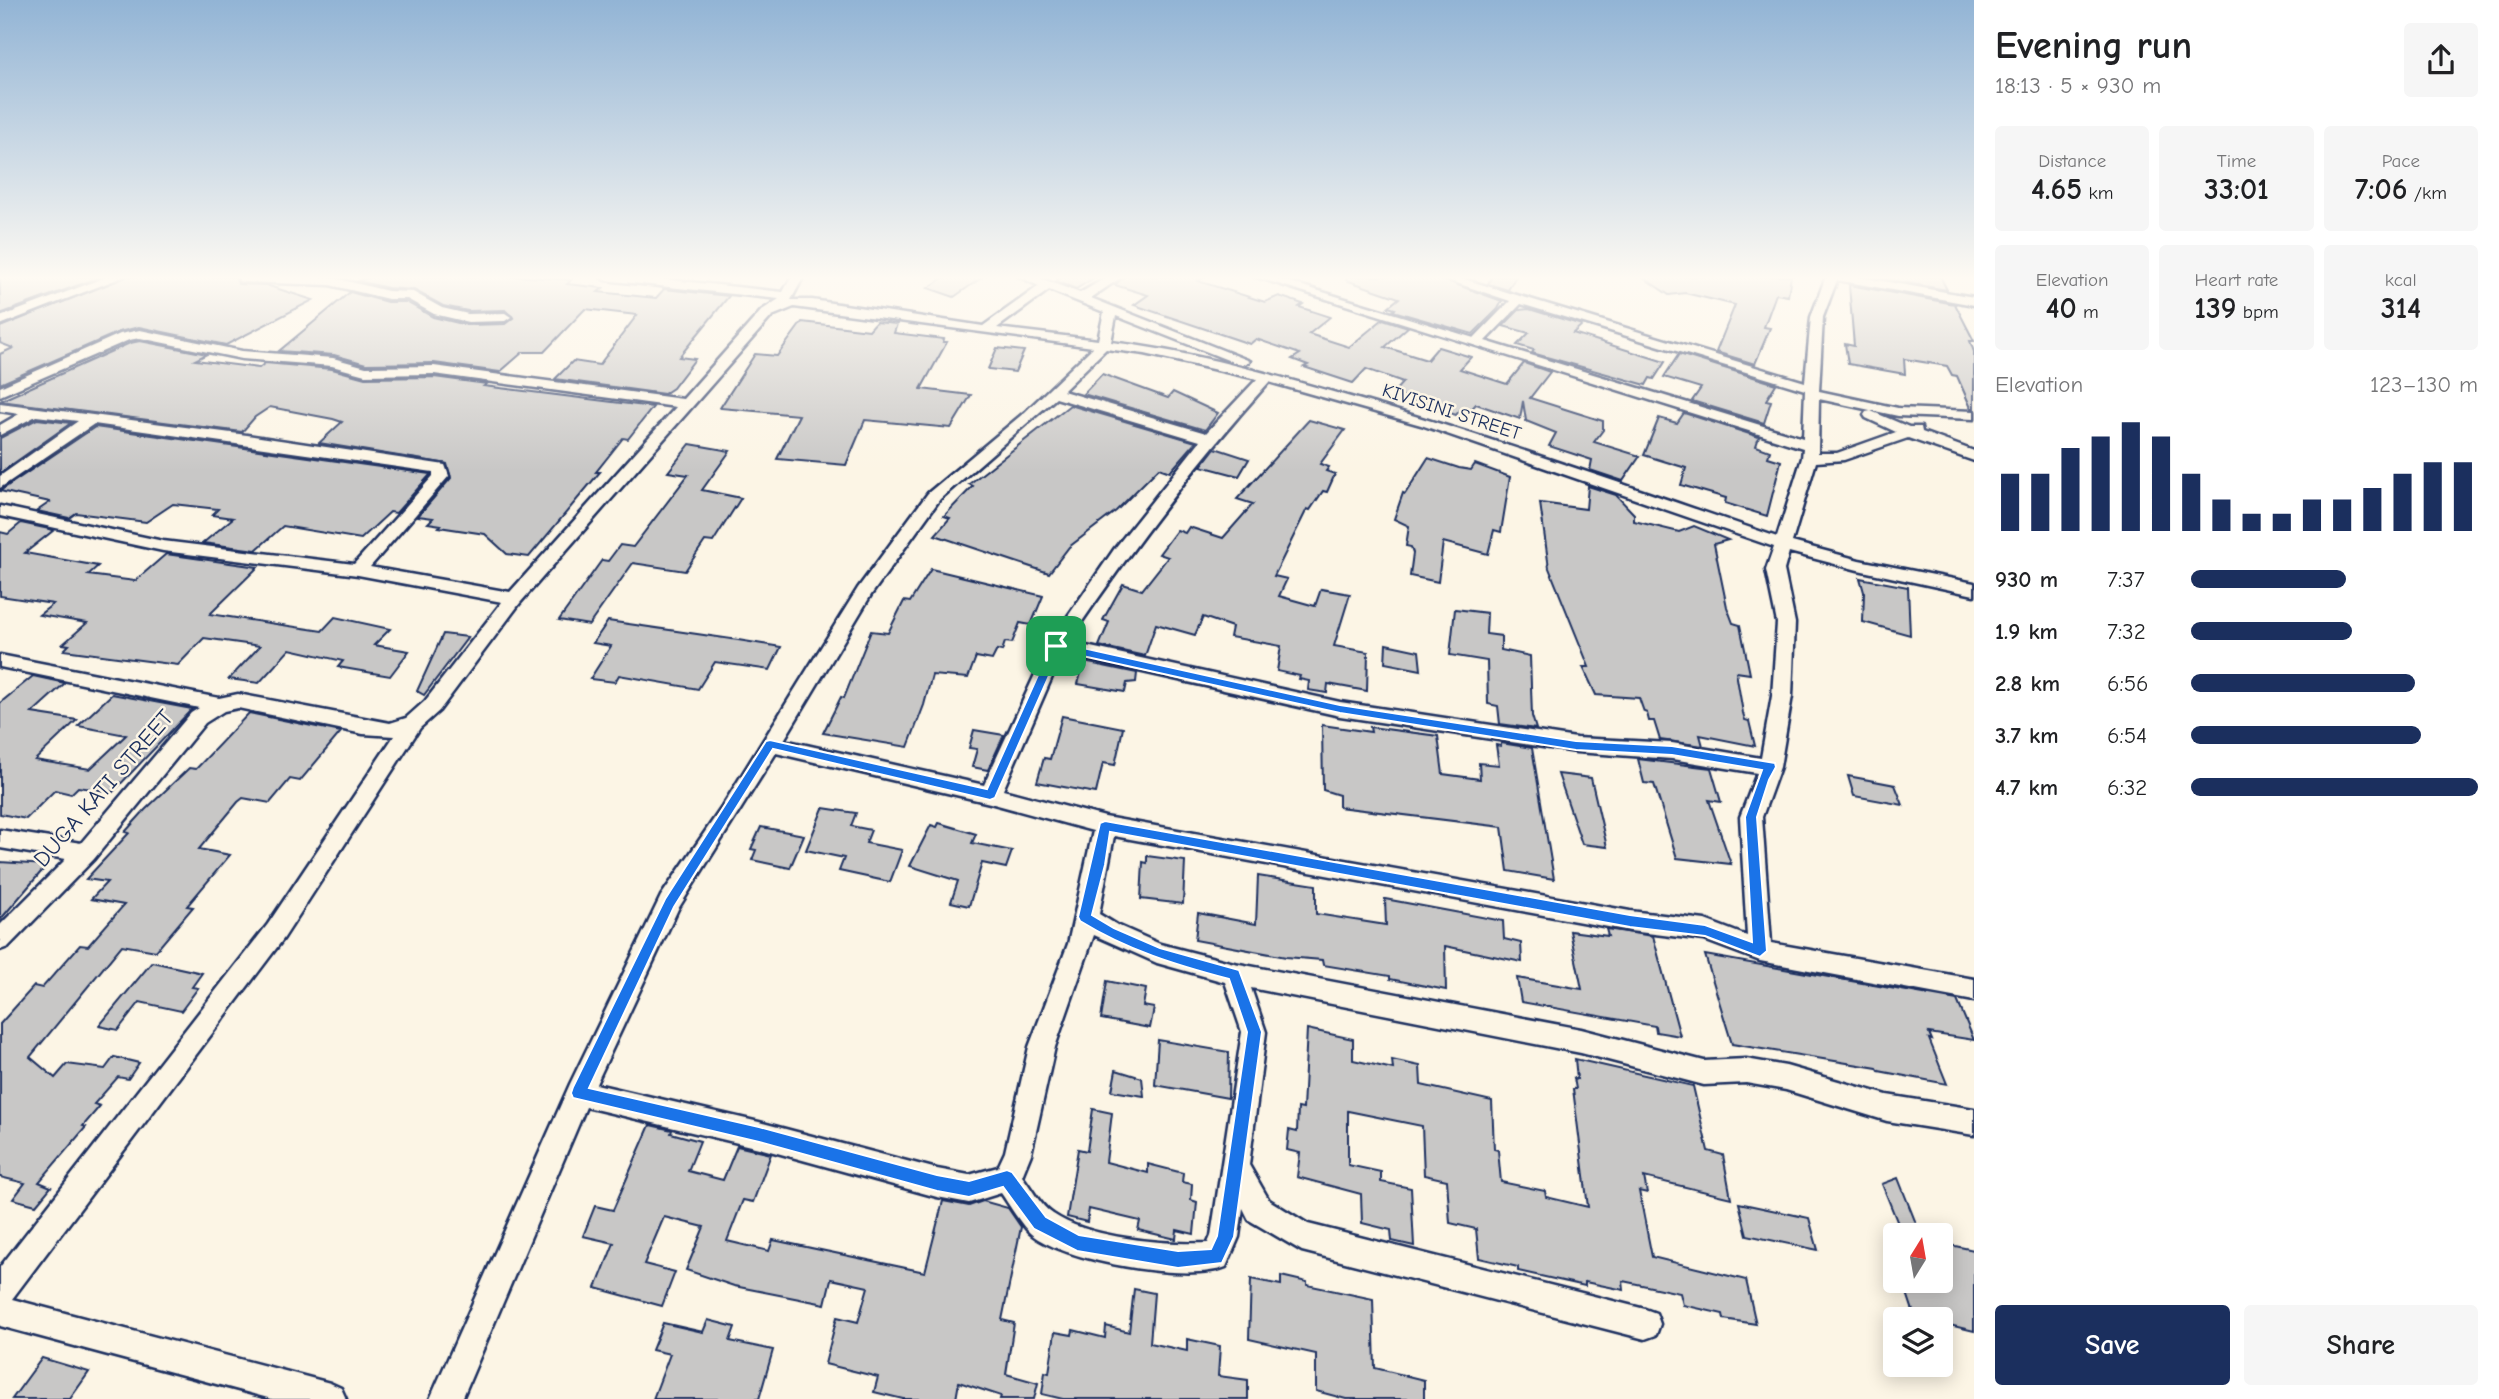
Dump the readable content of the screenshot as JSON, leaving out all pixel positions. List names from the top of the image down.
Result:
{
  "streets": {
    "street": ["KIVISINI STREET", "DUGA KATI STREET"]
  },
  "north": "top",
  "page": {
    "heading": ["Evening run", "18:13 · 5 × 930 m"],
    "stats": [
      ["Distance", "4.65 km"],
      ["Time", "33:01"],
      ["Pace", "7:06 /km"],
      ["Elevation", "40 m"],
      ["Heart rate", "139 bpm"],
      ["kcal", "314"]
    ],
    "chart": ["Elevation", "123–130 m"],
    "list": [
      {
        "name": "930 m",
        "note": "7:37"
      },
      {
        "name": "1.9 km",
        "note": "7:32"
      },
      {
        "name": "2.8 km",
        "note": "6:56"
      },
      {
        "name": "3.7 km",
        "note": "6:54"
      },
      {
        "name": "4.7 km",
        "note": "6:32"
      }
    ],
    "buttons": ["Save", "Share"]
  }
}
